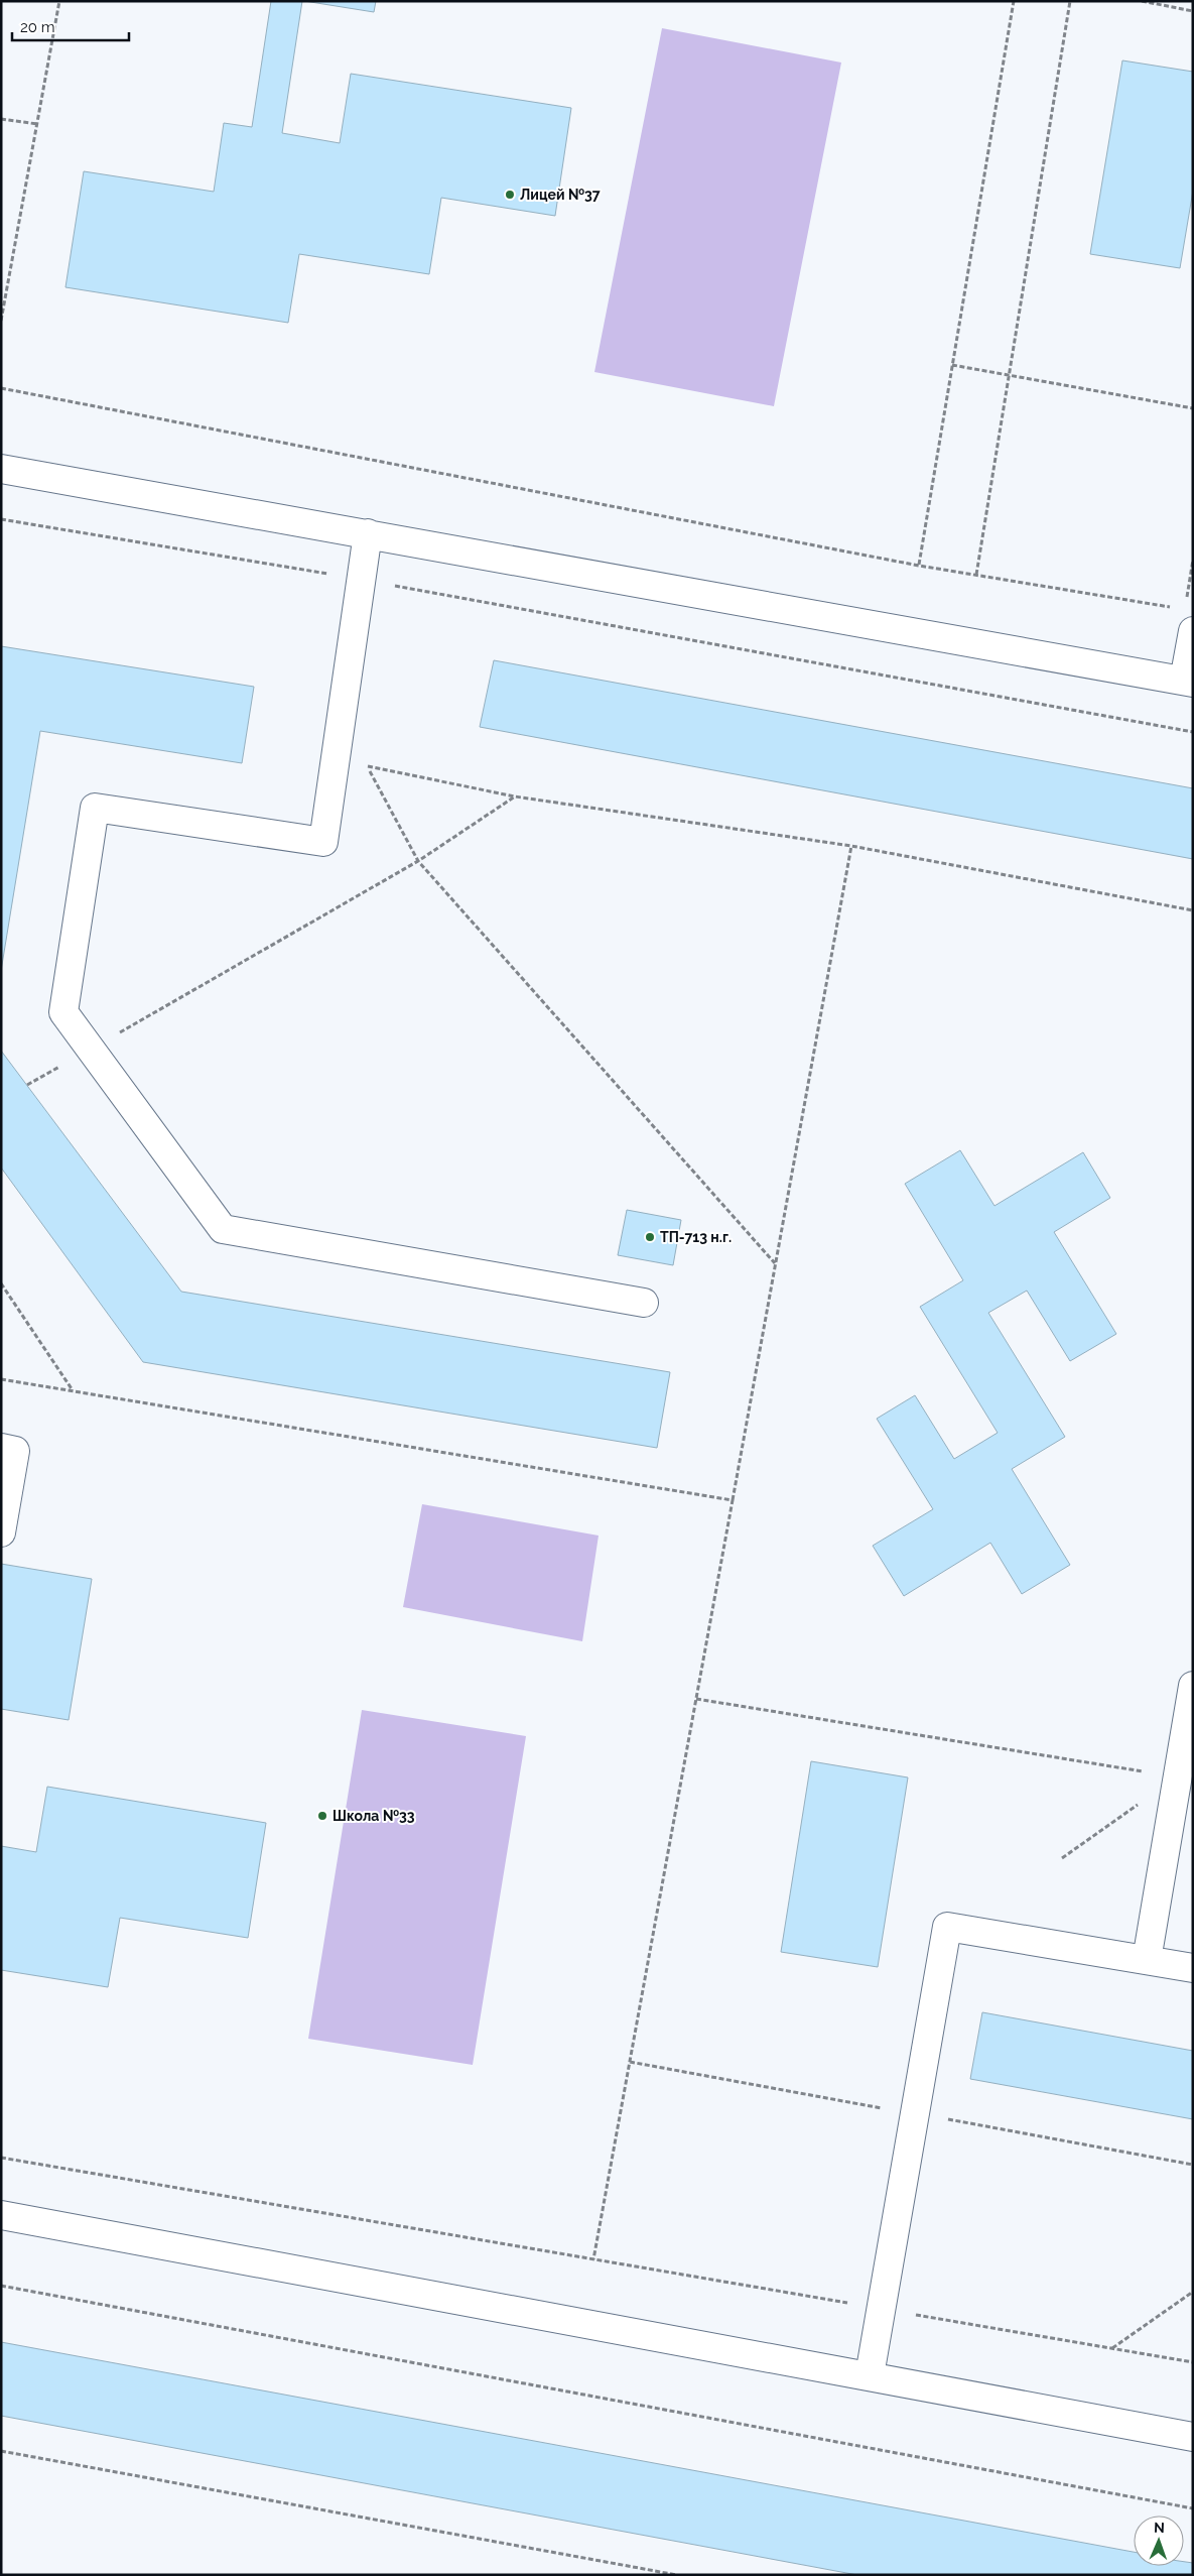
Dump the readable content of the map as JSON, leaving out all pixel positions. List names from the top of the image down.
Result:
{
  "places": ["Лицей №37", "ТП-713 н.г.", "Школа №33"],
  "scale_bar": "20 m",
  "north": "top"
}
